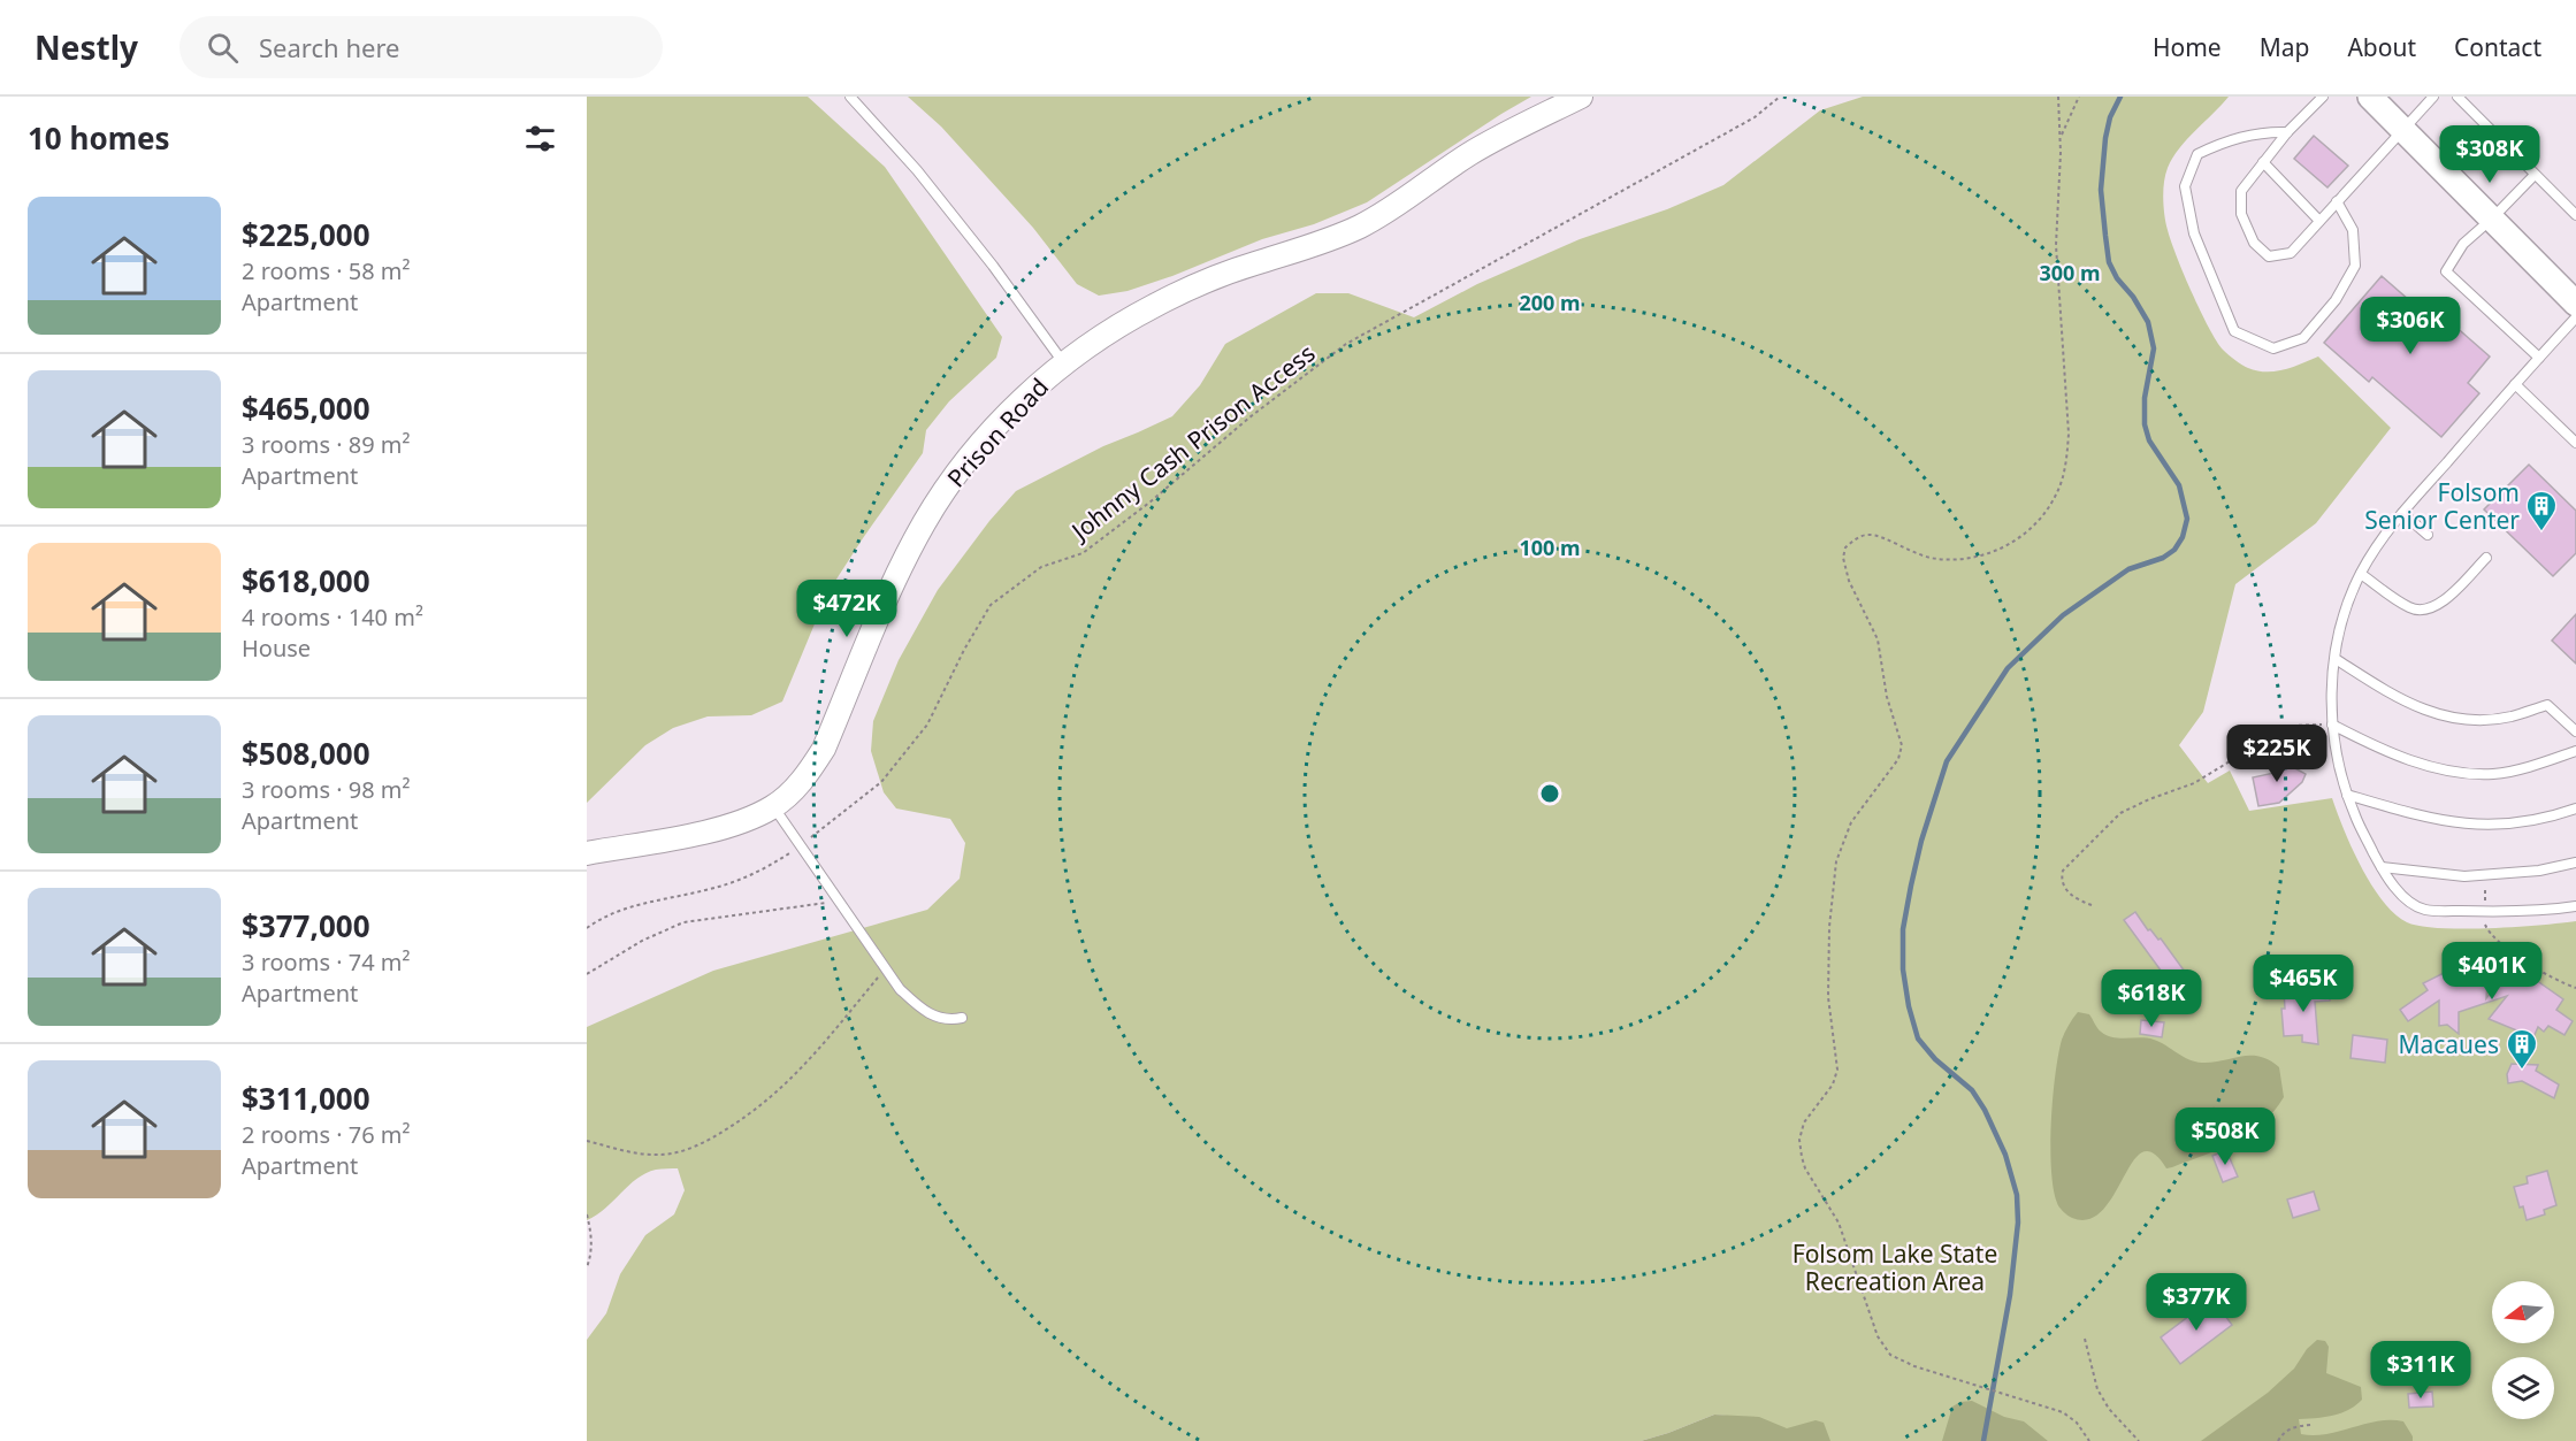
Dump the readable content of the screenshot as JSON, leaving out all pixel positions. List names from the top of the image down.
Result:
{
  "streets": {
    "street": ["Prison Road"],
    "path": ["Johnny Cash Prison Access"]
  },
  "parks": ["Folsom Lake State Recreation Area"],
  "places": {
    "building": ["Folsom Senior Center", "Macaues"]
  },
  "north": "left",
  "page": {
    "header": "Nestly",
    "search": "Search here",
    "nav": [
      "Home",
      "Map",
      "About",
      "Contact"
    ],
    "heading": "10 homes",
    "price": [
      "$308K",
      "$306K",
      "$472K",
      "$225K",
      "$401K",
      "$465K",
      "$618K",
      "$508K",
      "$377K",
      "$311K"
    ],
    "list": [
      {
        "name": "$225,000",
        "note": "2 rooms · 58 m² · Apartment"
      },
      {
        "name": "$465,000",
        "note": "3 rooms · 89 m² · Apartment"
      },
      {
        "name": "$618,000",
        "note": "4 rooms · 140 m² · House"
      },
      {
        "name": "$508,000",
        "note": "3 rooms · 98 m² · Apartment"
      },
      {
        "name": "$377,000",
        "note": "3 rooms · 74 m² · Apartment"
      },
      {
        "name": "$311,000",
        "note": "2 rooms · 76 m² · Apartment"
      }
    ]
  },
  "rings": ["300 m", "200 m", "100 m"]
}
